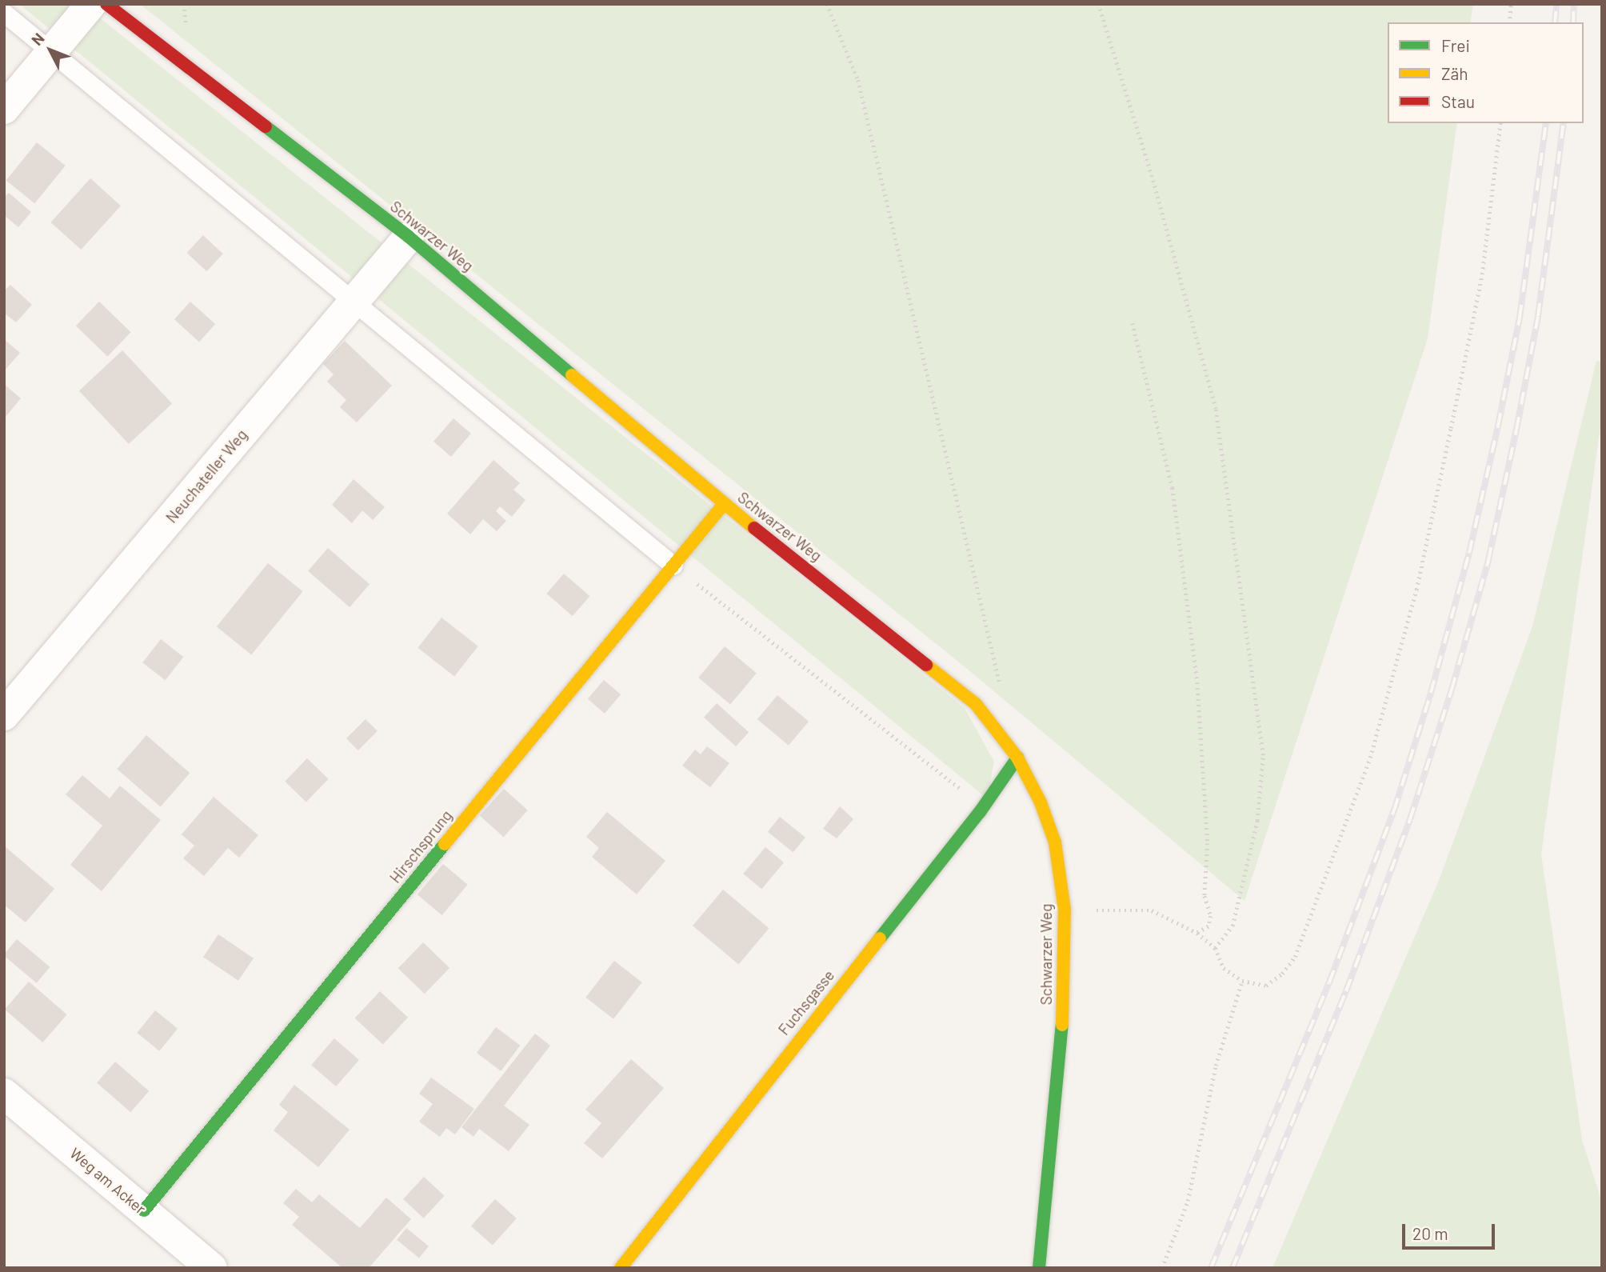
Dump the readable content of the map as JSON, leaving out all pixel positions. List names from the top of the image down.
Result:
{
  "streets": {
    "street": [
      "Schwarzer Weg",
      "Neuchateller Weg",
      "Hirschsprung",
      "Fuchsgasse",
      "Weg am Acker"
    ]
  },
  "crossings": [
    ["Schwarzer Weg", "Neuchateller Weg"],
    ["Schwarzer Weg", "Hirschsprung"],
    ["Schwarzer Weg", "Fuchsgasse"],
    ["Hirschsprung", "Weg am Acker"]
  ],
  "legend": ["Frei", "Zäh", "Stau"],
  "scale_bar": "20 m",
  "north": "top left"
}
